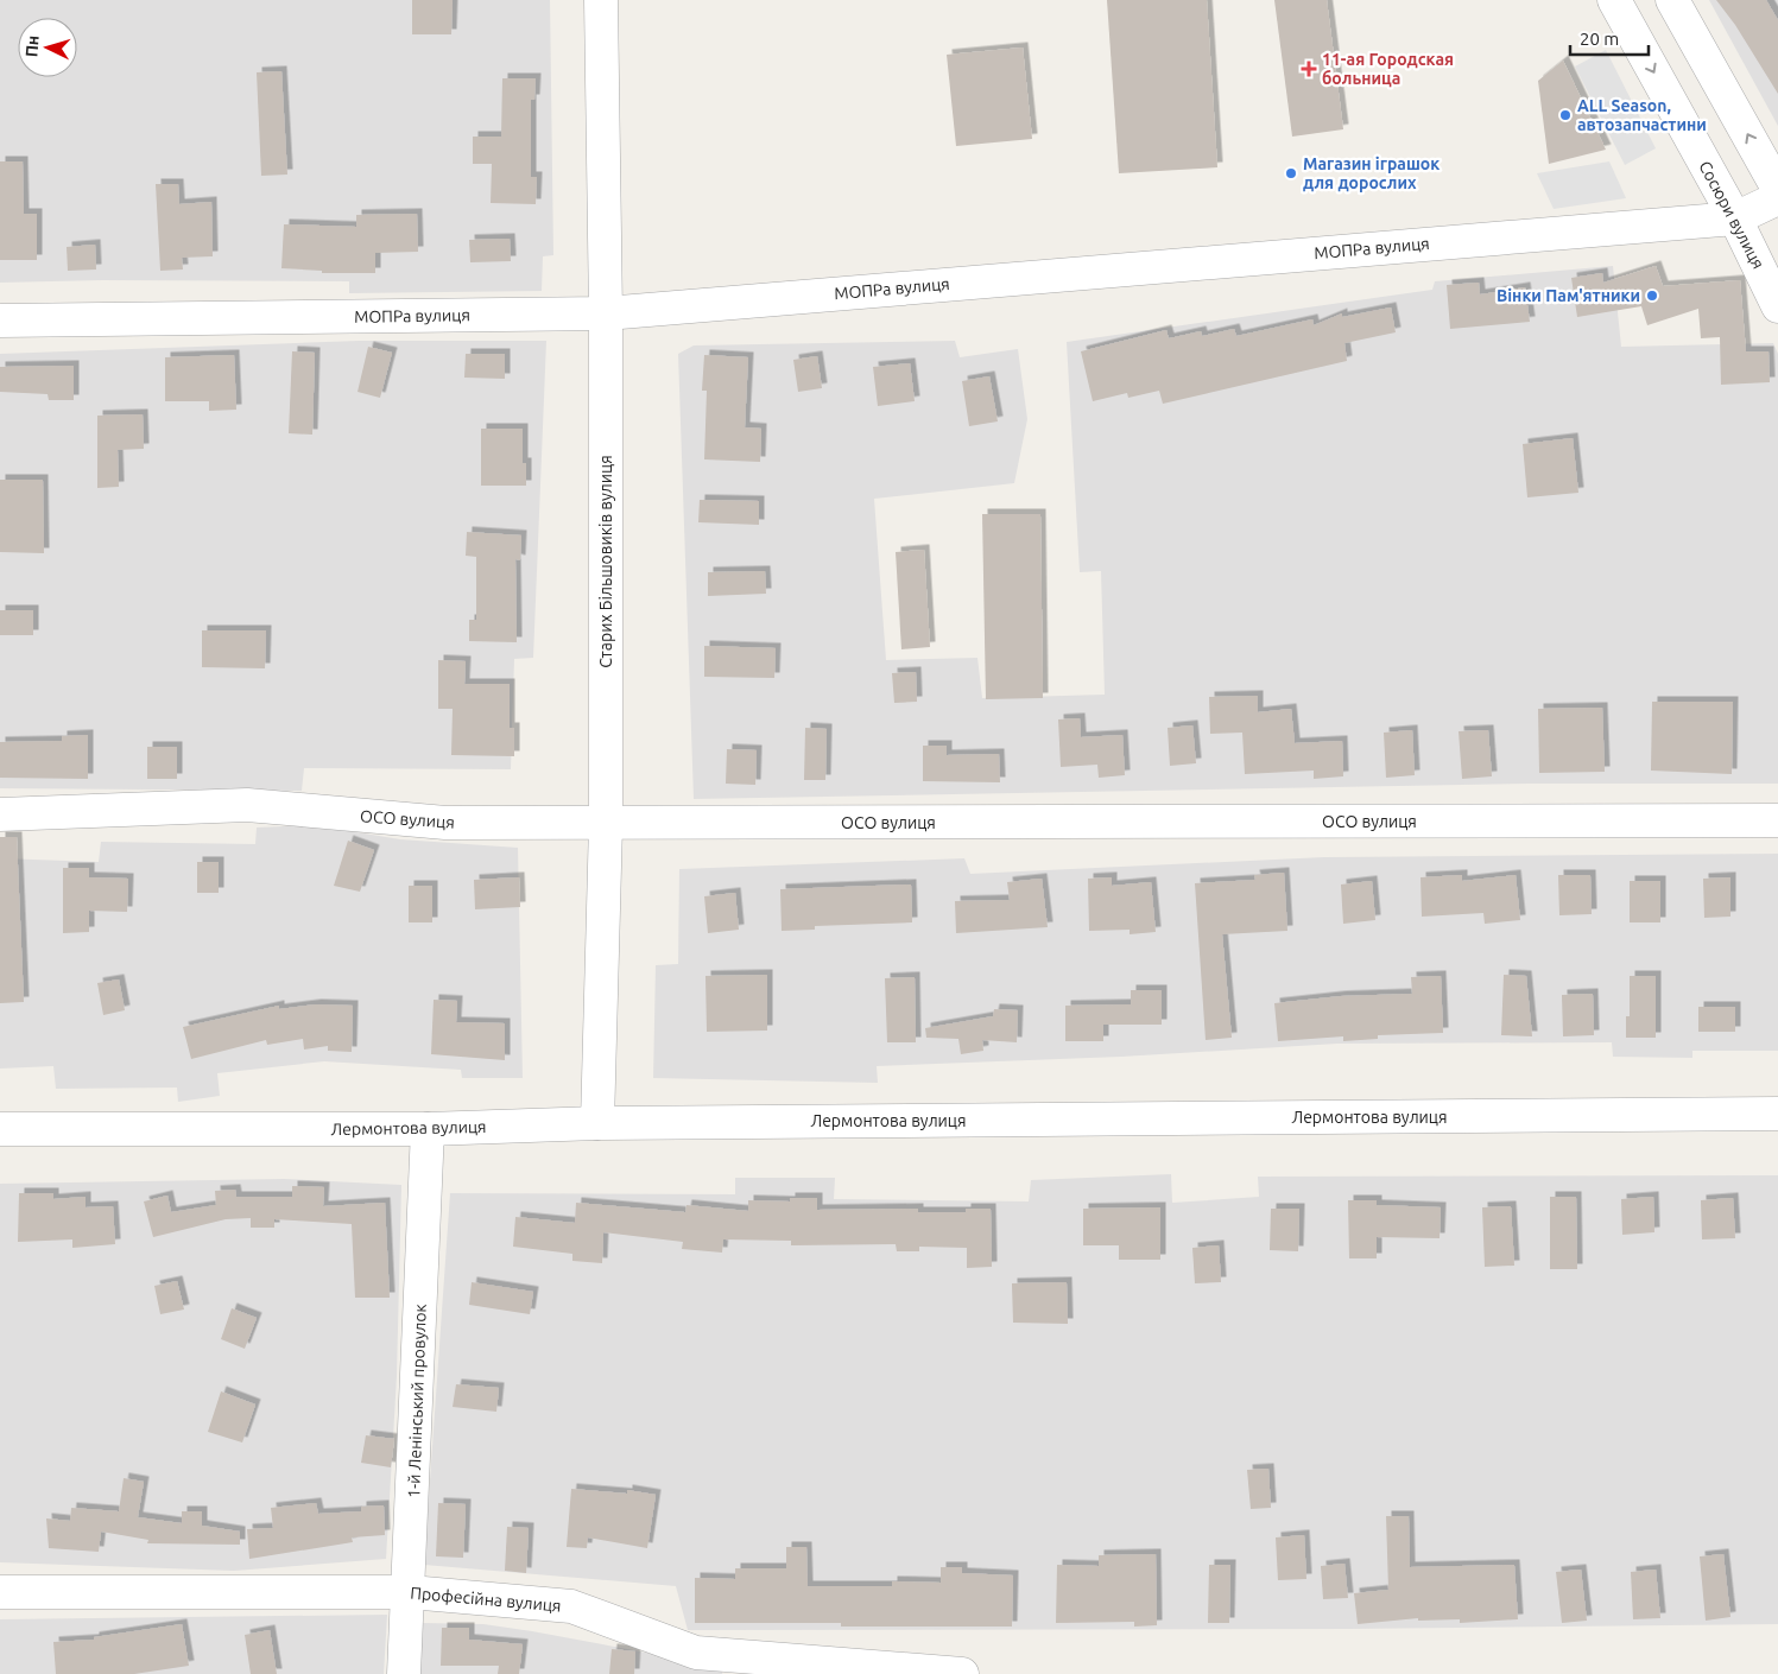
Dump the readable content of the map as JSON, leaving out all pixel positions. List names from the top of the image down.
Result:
{
  "streets": {
    "street": [
      "Сосюри вулиця",
      "МОПРа вулиця",
      "Старих Більшовиків вулиця",
      "ОСО вулиця",
      "Лермонтова вулиця",
      "1-й Ленінський провулок",
      "Професійна вулиця"
    ]
  },
  "crossings": [
    ["Сосюри вулиця", "МОПРа вулиця"],
    ["МОПРа вулиця", "Старих Більшовиків вулиця"],
    ["Старих Більшовиків вулиця", "ОСО вулиця"],
    ["Старих Більшовиків вулиця", "Лермонтова вулиця"],
    ["Лермонтова вулиця", "1-й Ленінський провулок"],
    ["1-й Ленінський провулок", "Професійна вулиця"]
  ],
  "places": {
    "health": ["11-ая Городская больница"],
    "other": ["ALL Season, автозапчастини", "Магазин іграшок для дорослих", "Вінки Пам'ятники"]
  },
  "scale_bar": "20 m",
  "north": "left"
}
